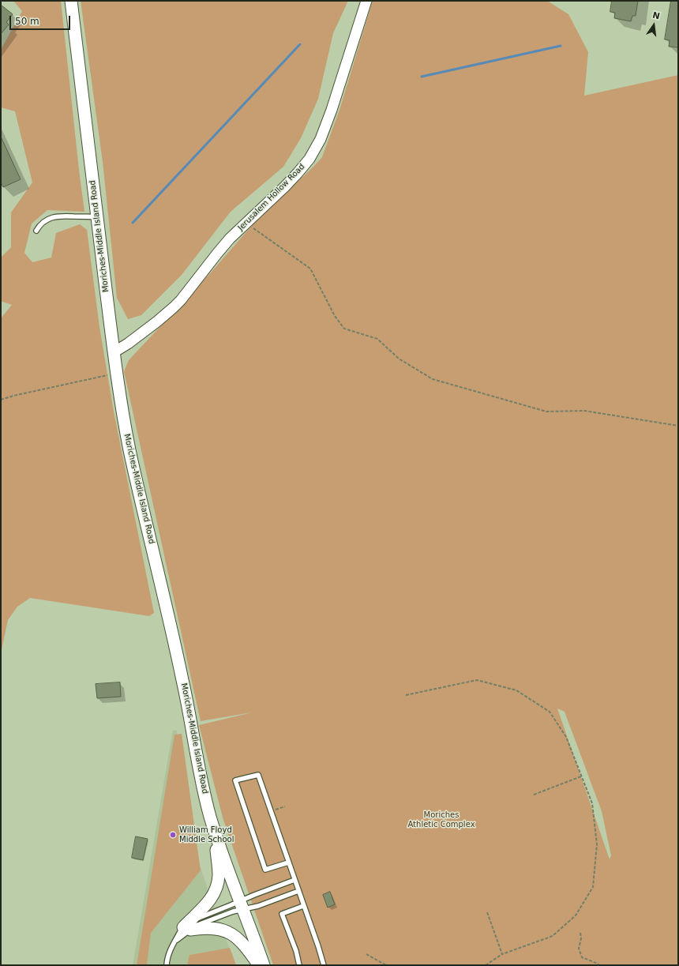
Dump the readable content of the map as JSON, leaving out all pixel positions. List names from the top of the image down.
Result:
{
  "streets": {
    "main road": ["Moriches-Middle Island Road"],
    "street": ["Jerusalem Hollow Road"]
  },
  "crossings": [
    ["Jerusalem Hollow Road", "Moriches-Middle Island Road"]
  ],
  "parks": ["Moriches Athletic Complex"],
  "places": ["William Floyd Middle School"],
  "scale_bar": "50 m",
  "north": "top"
}
